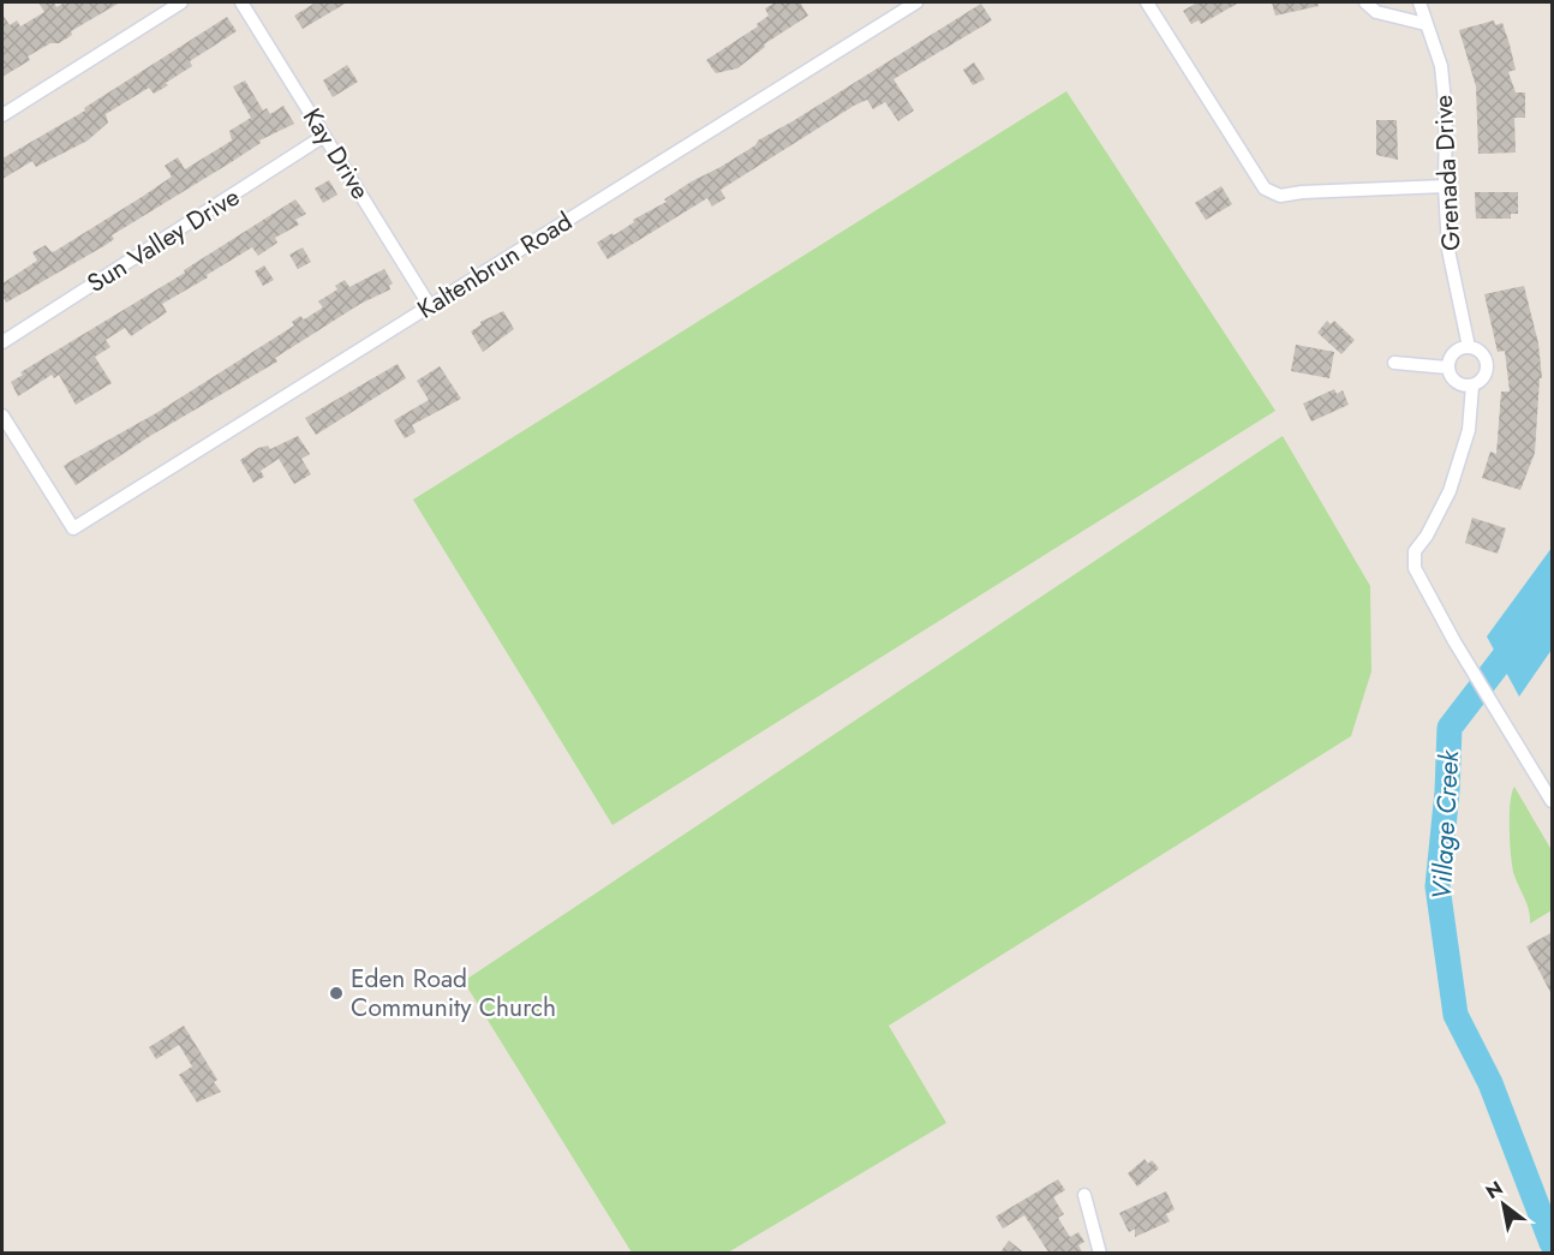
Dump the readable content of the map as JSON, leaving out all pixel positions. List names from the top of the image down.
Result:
{
  "streets": {
    "street": [
      "Kay Drive",
      "Grenada Drive",
      "Sun Valley Drive",
      "Kaltenbrun Road"
    ]
  },
  "crossings": [
    ["Kay Drive", "Sun Valley Drive"],
    ["Kay Drive", "Kaltenbrun Road"]
  ],
  "water": ["Village Creek"],
  "places": ["Eden Road Community Church"],
  "north": "top left"
}
